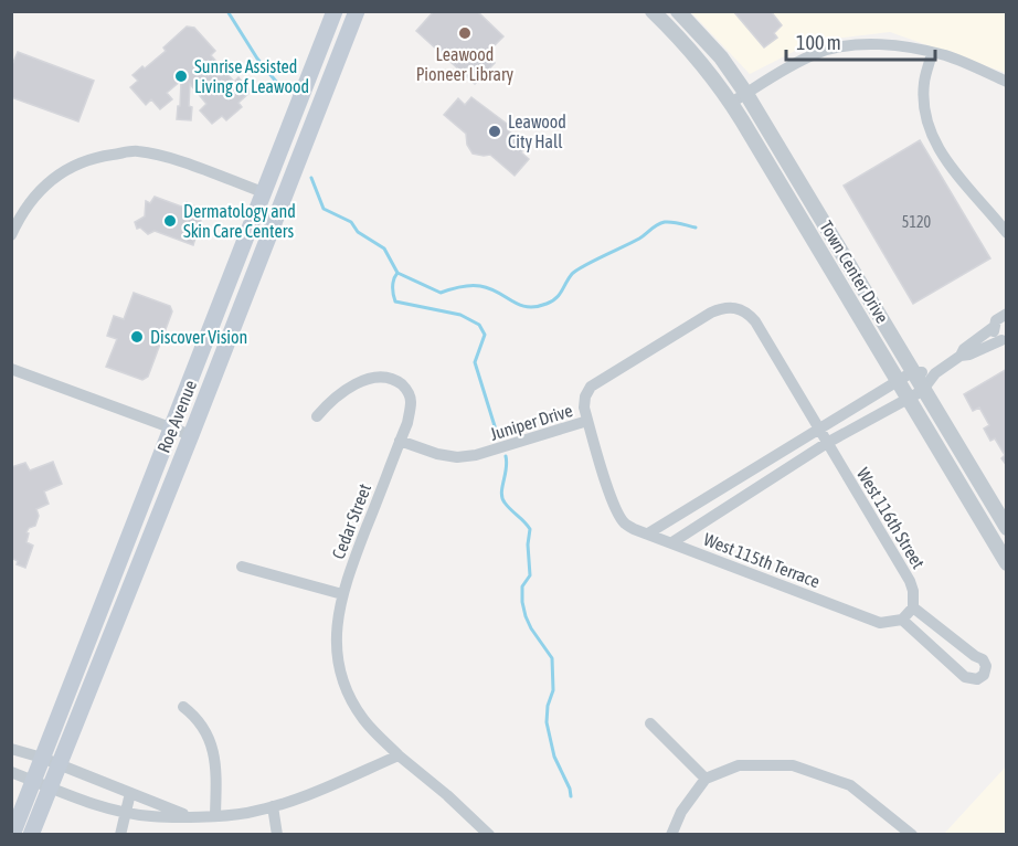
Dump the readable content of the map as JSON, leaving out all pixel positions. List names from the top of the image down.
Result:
{
  "streets": {
    "main road": ["Roe Avenue"],
    "street": [
      "Town Center Drive",
      "Juniper Drive",
      "West 116th Street",
      "Cedar Street",
      "West 115th Terrace"
    ]
  },
  "crossings": [
    ["Juniper Drive", "West 116th Street"],
    ["Juniper Drive", "Cedar Street"],
    ["Juniper Drive", "West 115th Terrace"]
  ],
  "places": [
    "Leawood Pioneer Library",
    "Sunrise Assisted Living of Leawood",
    "Leawood City Hall",
    "Dermatology and Skin Care Centers",
    "Discover Vision"
  ],
  "house_numbers": ["5120"],
  "scale_bar": "100 m"
}
